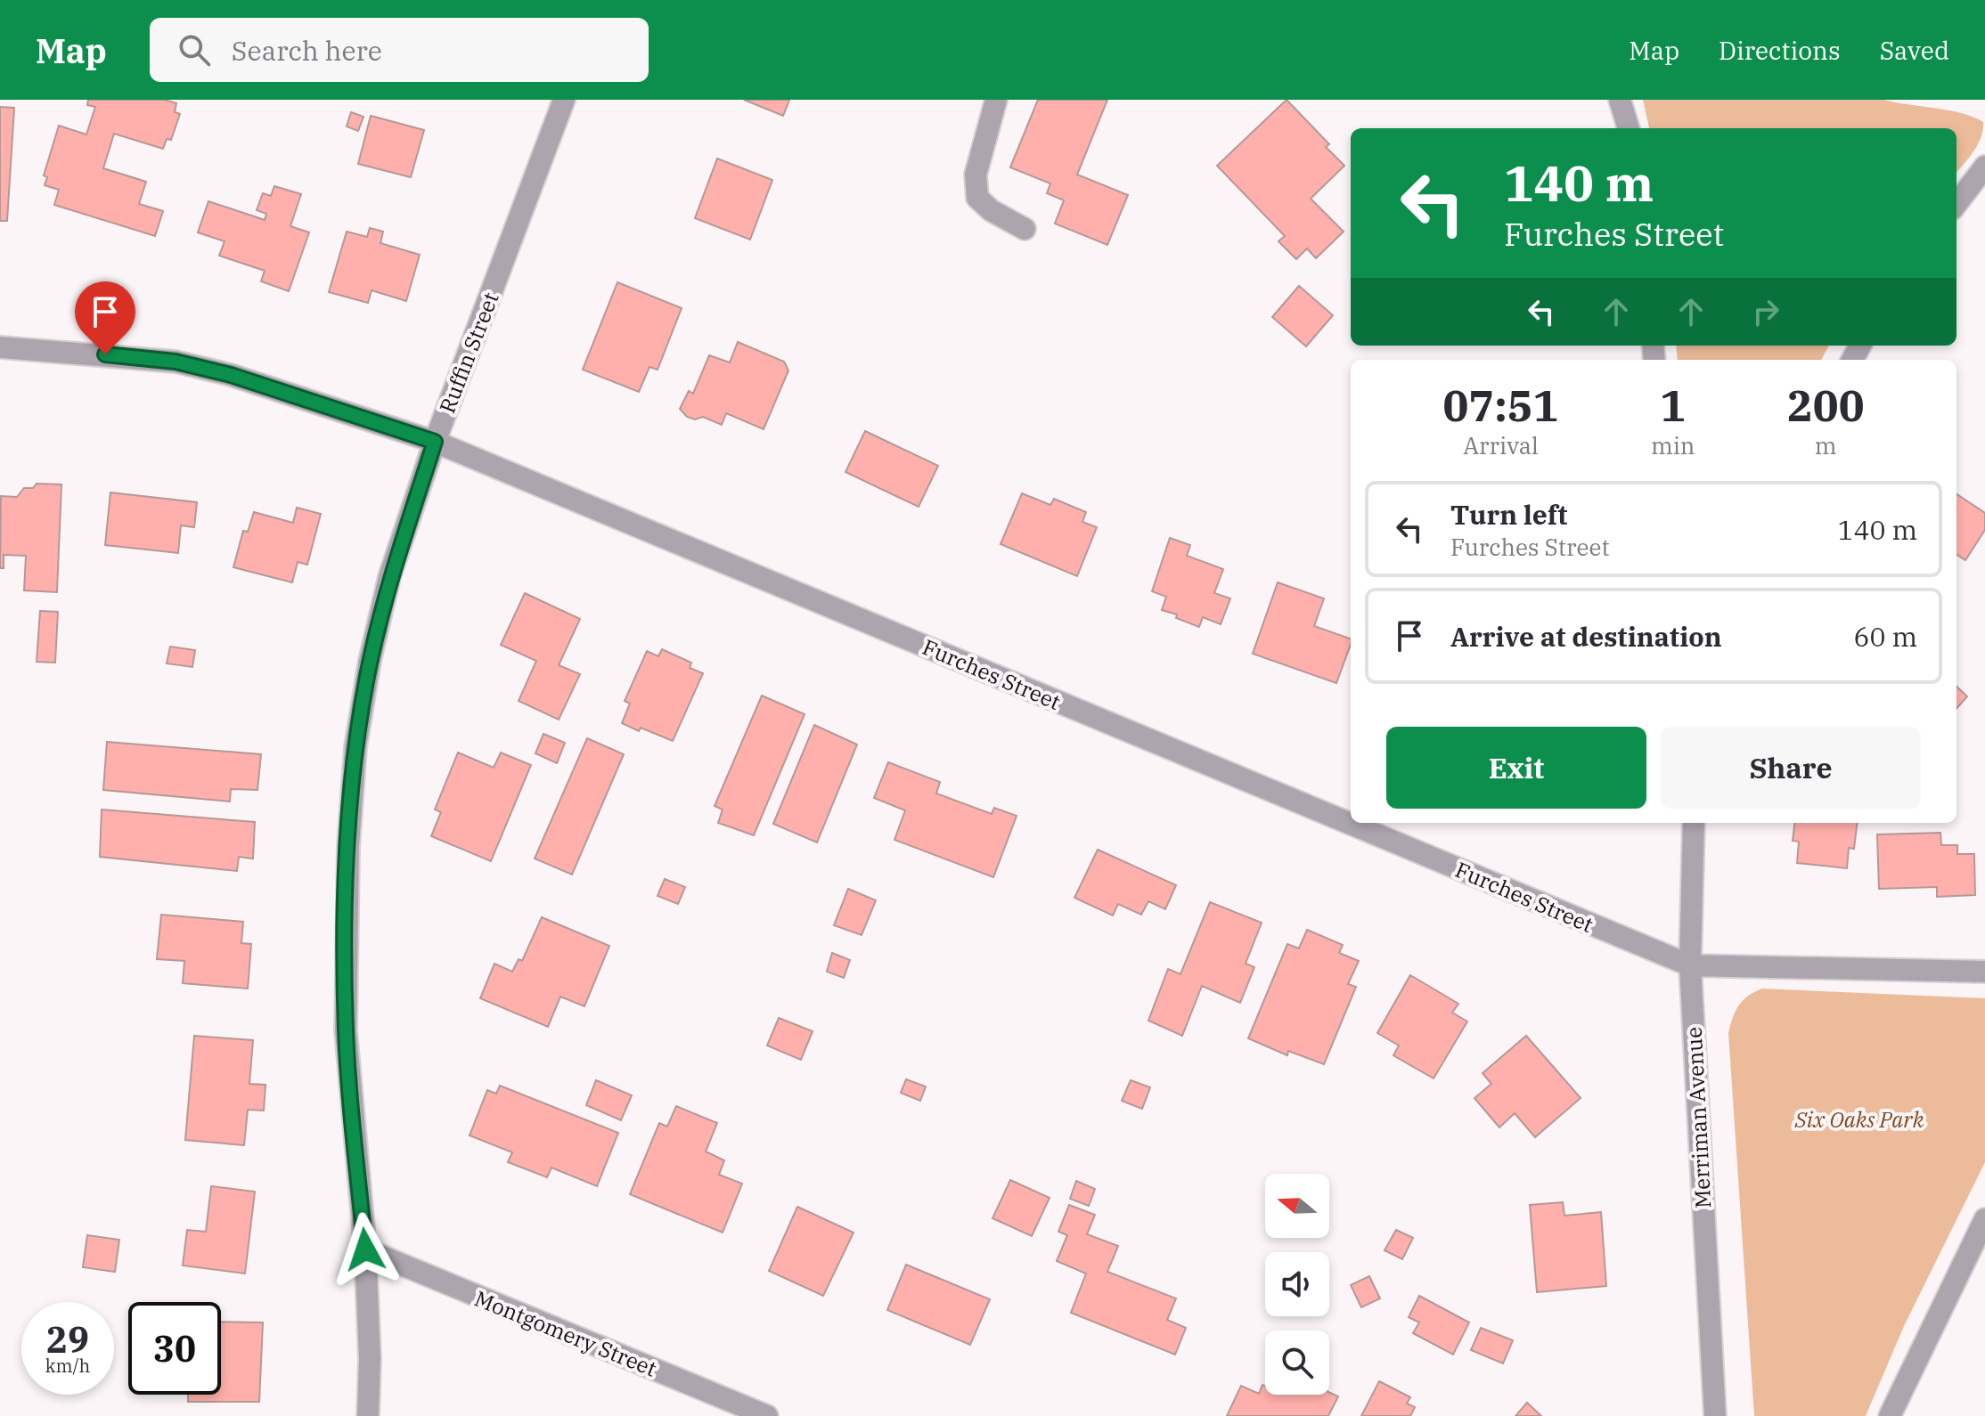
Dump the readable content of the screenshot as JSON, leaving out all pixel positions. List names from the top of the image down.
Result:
{
  "streets": {
    "street": [
      "Ruffin Street",
      "Furches Street",
      "Merriman Avenue",
      "Montgomery Street"
    ]
  },
  "crossings": [
    ["Ruffin Street", "Furches Street"],
    ["Ruffin Street", "Montgomery Street"],
    ["Furches Street", "Merriman Avenue"]
  ],
  "parks": ["Six Oaks Park"],
  "north": "left",
  "page": {
    "header": "Map",
    "search": "Search here",
    "nav": ["Map", "Directions", "Saved"],
    "turn": ["140 m", "Furches Street"],
    "eta": [
      "07:51",
      "Arrival",
      "1",
      "min",
      "200",
      "m"
    ],
    "list": [
      {
        "name": "Turn left",
        "note": "Furches Street",
        "value": "140 m"
      },
      {
        "name": "Arrive at destination",
        "value": "60 m"
      }
    ],
    "buttons": ["Exit", "Share"],
    "speed": "29 km/h",
    "limit": "30"
  }
}
